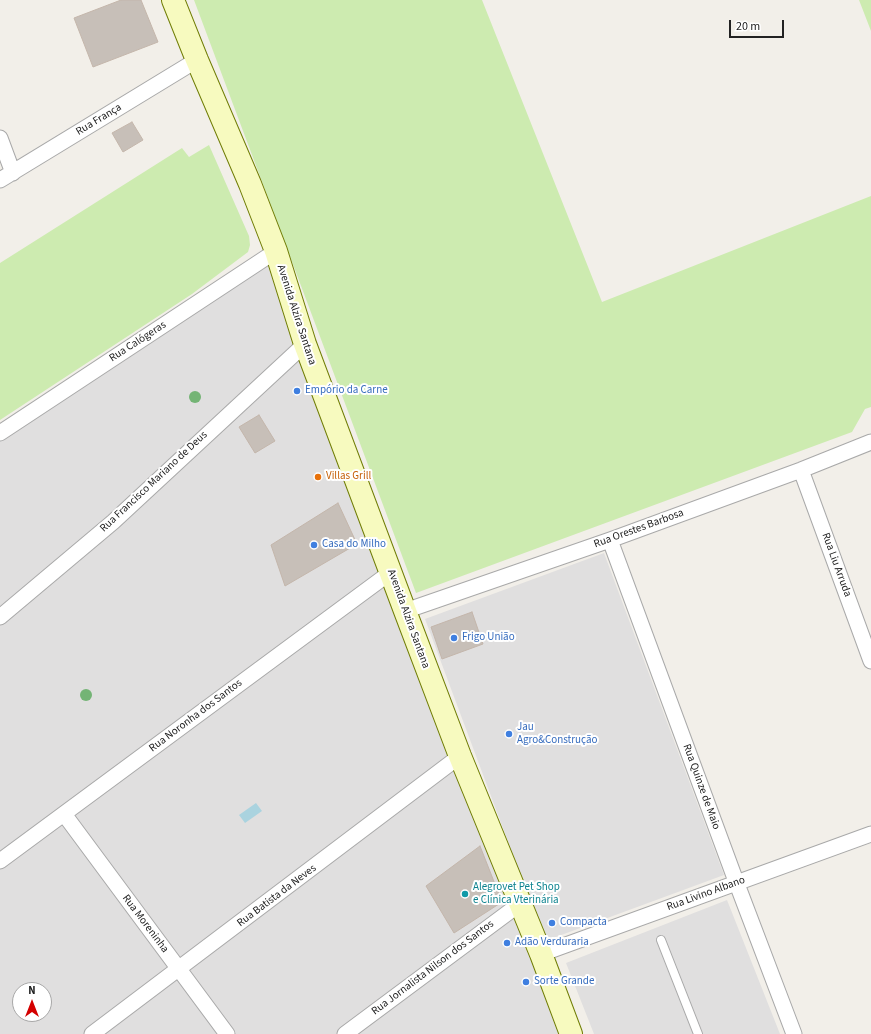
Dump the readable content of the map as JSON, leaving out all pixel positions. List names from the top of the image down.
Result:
{
  "streets": {
    "main road": ["Avenida Alzira Santana"],
    "street": [
      "Rua França",
      "Rua Calógeras",
      "Rua Francisco Mariano de Deus",
      "Rua Orestes Barbosa",
      "Rua Liu Arruda",
      "Rua Noronha dos Santos",
      "Rua Quinze de Maio",
      "Rua Livino Albano",
      "Rua Batista da Neves",
      "Rua Moreninha",
      "Rua Jornalista Nilson dos Santos"
    ]
  },
  "crossings": [
    ["Rua França", "Avenida Alzira Santana"],
    ["Avenida Alzira Santana", "Rua Calógeras"],
    ["Avenida Alzira Santana", "Rua Francisco Mariano de Deus"],
    ["Avenida Alzira Santana", "Rua Orestes Barbosa"],
    ["Avenida Alzira Santana", "Rua Noronha dos Santos"],
    ["Avenida Alzira Santana", "Rua Livino Albano"],
    ["Avenida Alzira Santana", "Rua Batista da Neves"],
    ["Avenida Alzira Santana", "Rua Jornalista Nilson dos Santos"],
    ["Rua Orestes Barbosa", "Rua Liu Arruda"],
    ["Rua Orestes Barbosa", "Rua Quinze de Maio"],
    ["Rua Noronha dos Santos", "Rua Moreninha"],
    ["Rua Quinze de Maio", "Rua Livino Albano"],
    ["Rua Batista da Neves", "Rua Moreninha"]
  ],
  "places": [
    "Empório da Carne",
    "Villas Grill",
    "Casa do Milho",
    "Frigo União",
    "Jau Agro&Construção",
    "Alegrovet Pet Shop e Clínica Vterinária",
    "Compacta",
    "Adão Verduraria",
    "Sorte Grande"
  ],
  "scale_bar": "20 m",
  "north": "top"
}
